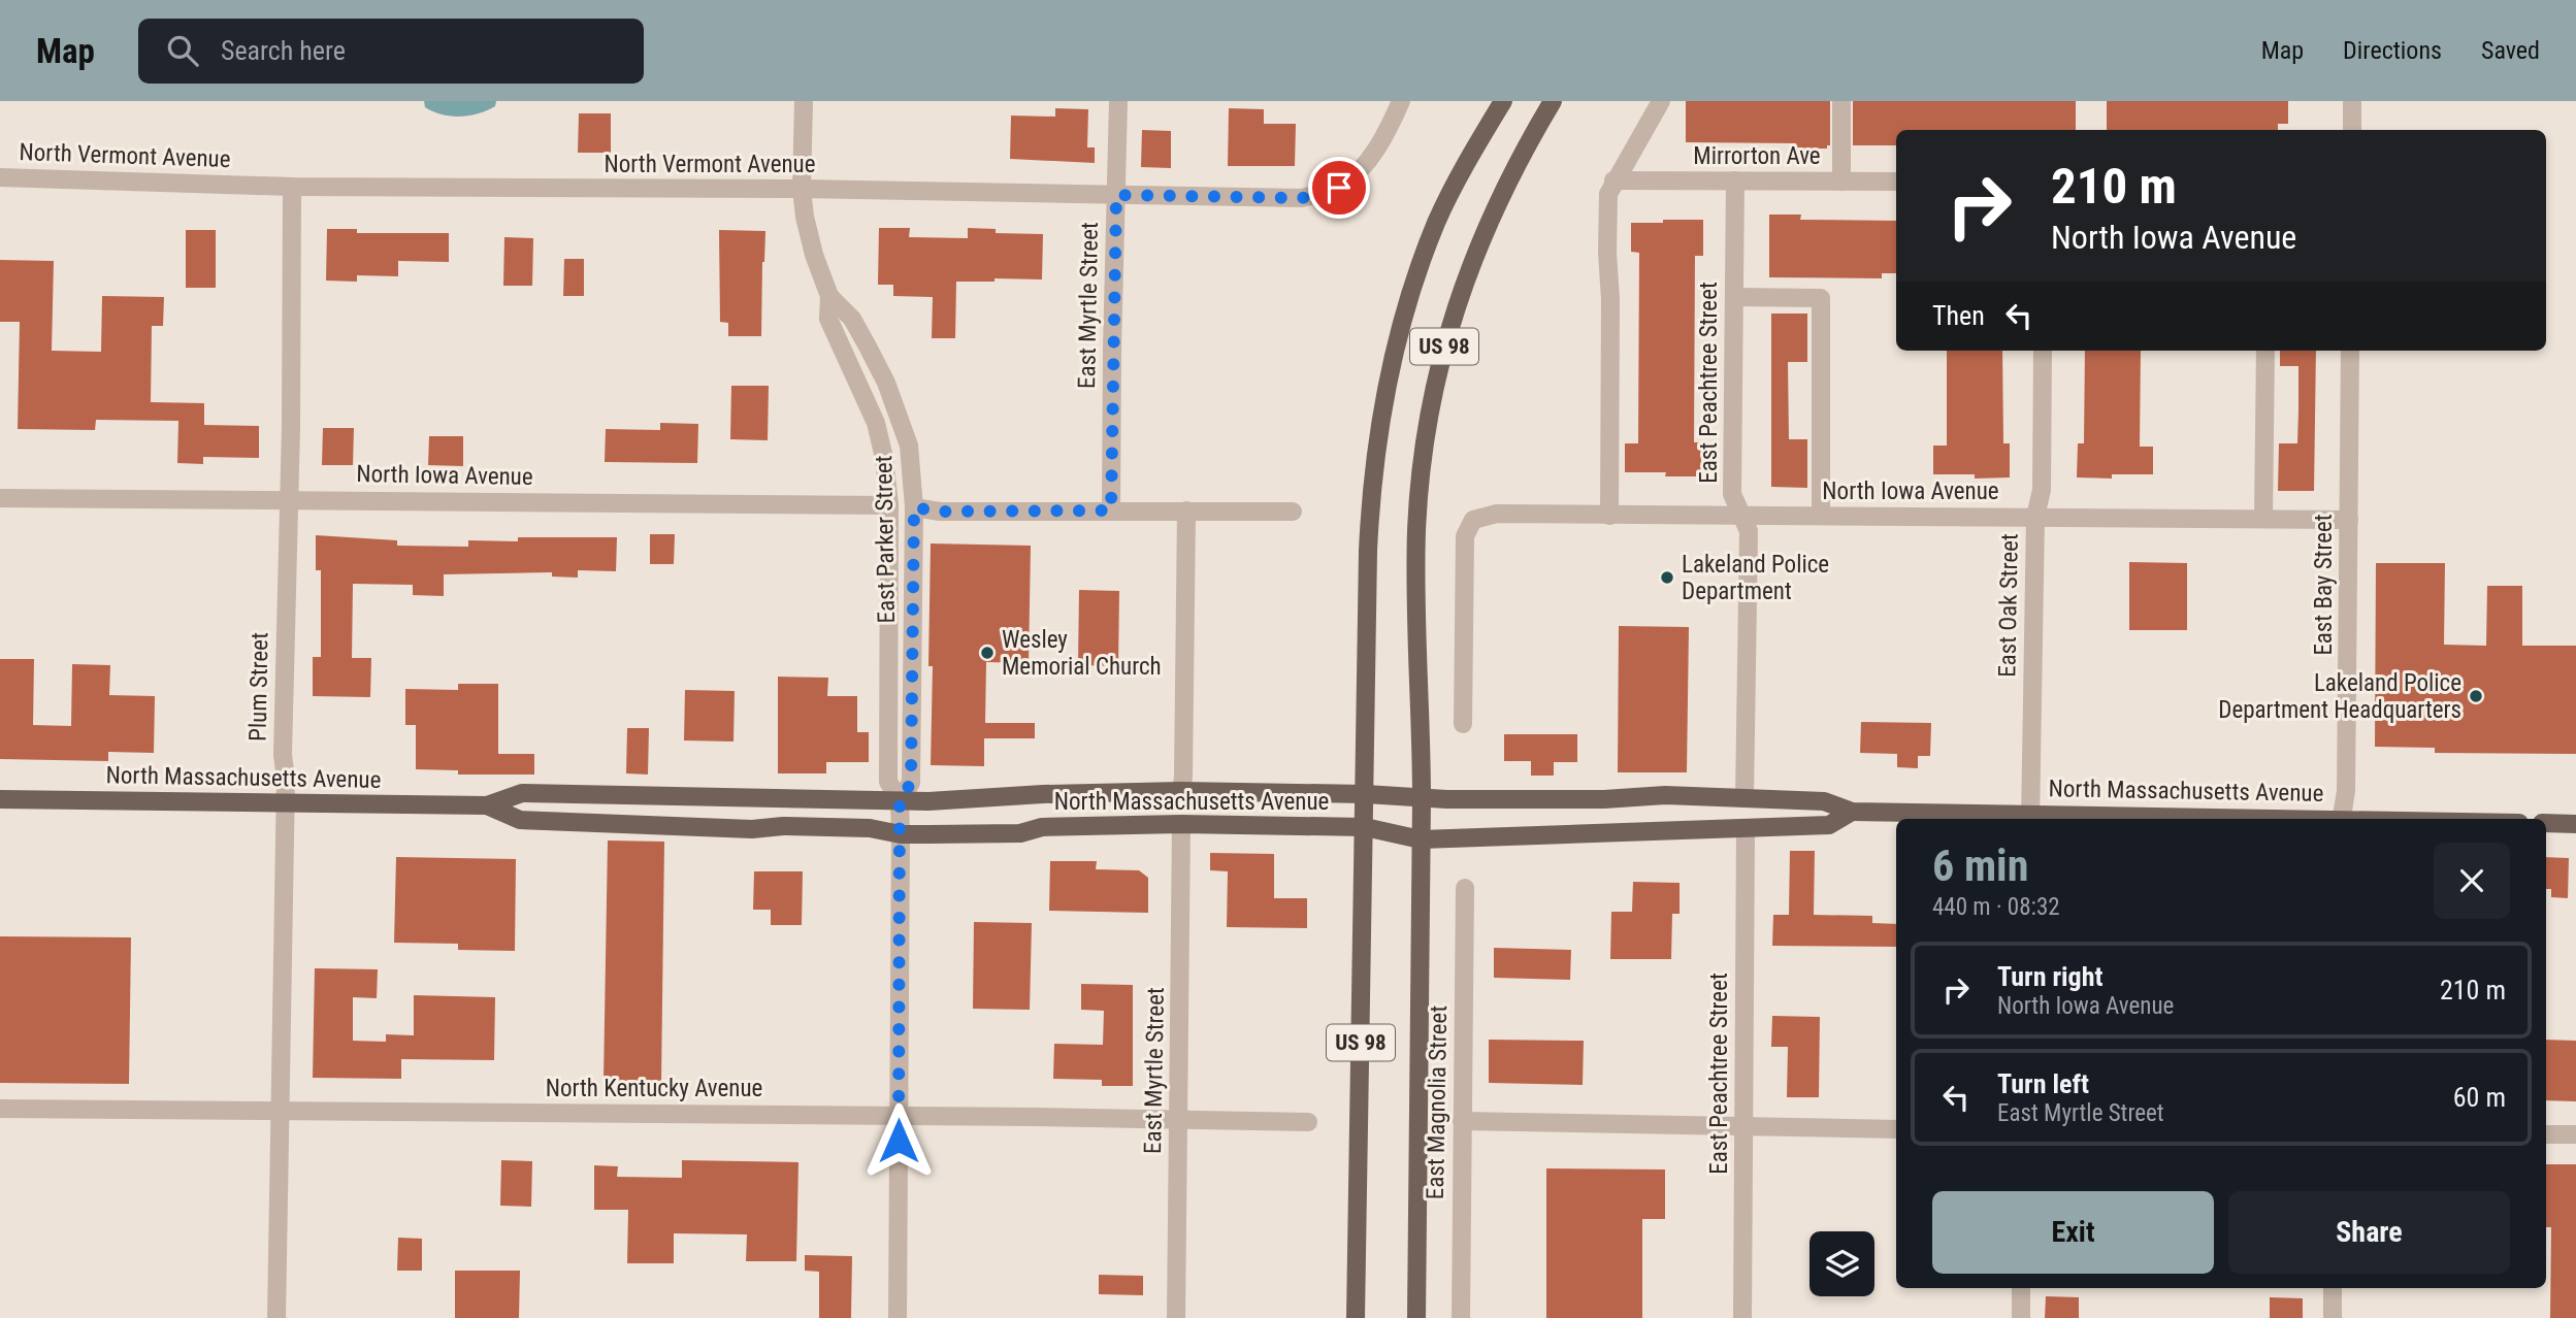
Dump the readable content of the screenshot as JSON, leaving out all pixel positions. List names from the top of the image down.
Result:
{
  "streets": {
    "main road": ["US 98", "North Massachusetts Avenue"],
    "street": [
      "North Vermont Avenue",
      "Mirrorton Ave",
      "East Myrtle Street",
      "East Peachtree Street",
      "North Iowa Avenue",
      "East Parker Street",
      "East Bay Street",
      "East Oak Street",
      "Plum Street",
      "North Kentucky Avenue",
      "East Magnolia Street"
    ]
  },
  "crossings": [
    ["North Vermont Avenue", "East Myrtle Street"],
    ["North Vermont Avenue", "East Parker Street"],
    ["North Vermont Avenue", "Plum Street"],
    ["Mirrorton Ave", "East Peachtree Street"],
    ["East Myrtle Street", "North Massachusetts Avenue"],
    ["East Myrtle Street", "North Kentucky Avenue"],
    ["US 98", "North Massachusetts Avenue"],
    ["East Peachtree Street", "North Iowa Avenue"],
    ["East Peachtree Street", "North Massachusetts Avenue"],
    ["North Iowa Avenue", "East Parker Street"],
    ["North Iowa Avenue", "East Bay Street"],
    ["North Iowa Avenue", "East Oak Street"],
    ["North Iowa Avenue", "Plum Street"],
    ["East Parker Street", "North Massachusetts Avenue"],
    ["East Parker Street", "North Kentucky Avenue"],
    ["East Oak Street", "North Massachusetts Avenue"],
    ["Plum Street", "North Massachusetts Avenue"],
    ["Plum Street", "North Kentucky Avenue"]
  ],
  "places": ["Lakeland Police Department", "Wesley Memorial Church", "Lakeland Police Department Headquarters"],
  "page": {
    "header": "Map",
    "search": "Search here",
    "nav": ["Map", "Directions", "Saved"],
    "turn": ["210 m", "North Iowa Avenue"],
    "then": "Then",
    "heading": ["6 min", "440 m · 08:32"],
    "list": [
      {
        "name": "Turn right",
        "note": "North Iowa Avenue",
        "value": "210 m"
      },
      {
        "name": "Turn left",
        "note": "East Myrtle Street",
        "value": "60 m"
      }
    ],
    "buttons": ["Exit", "Share"]
  }
}
